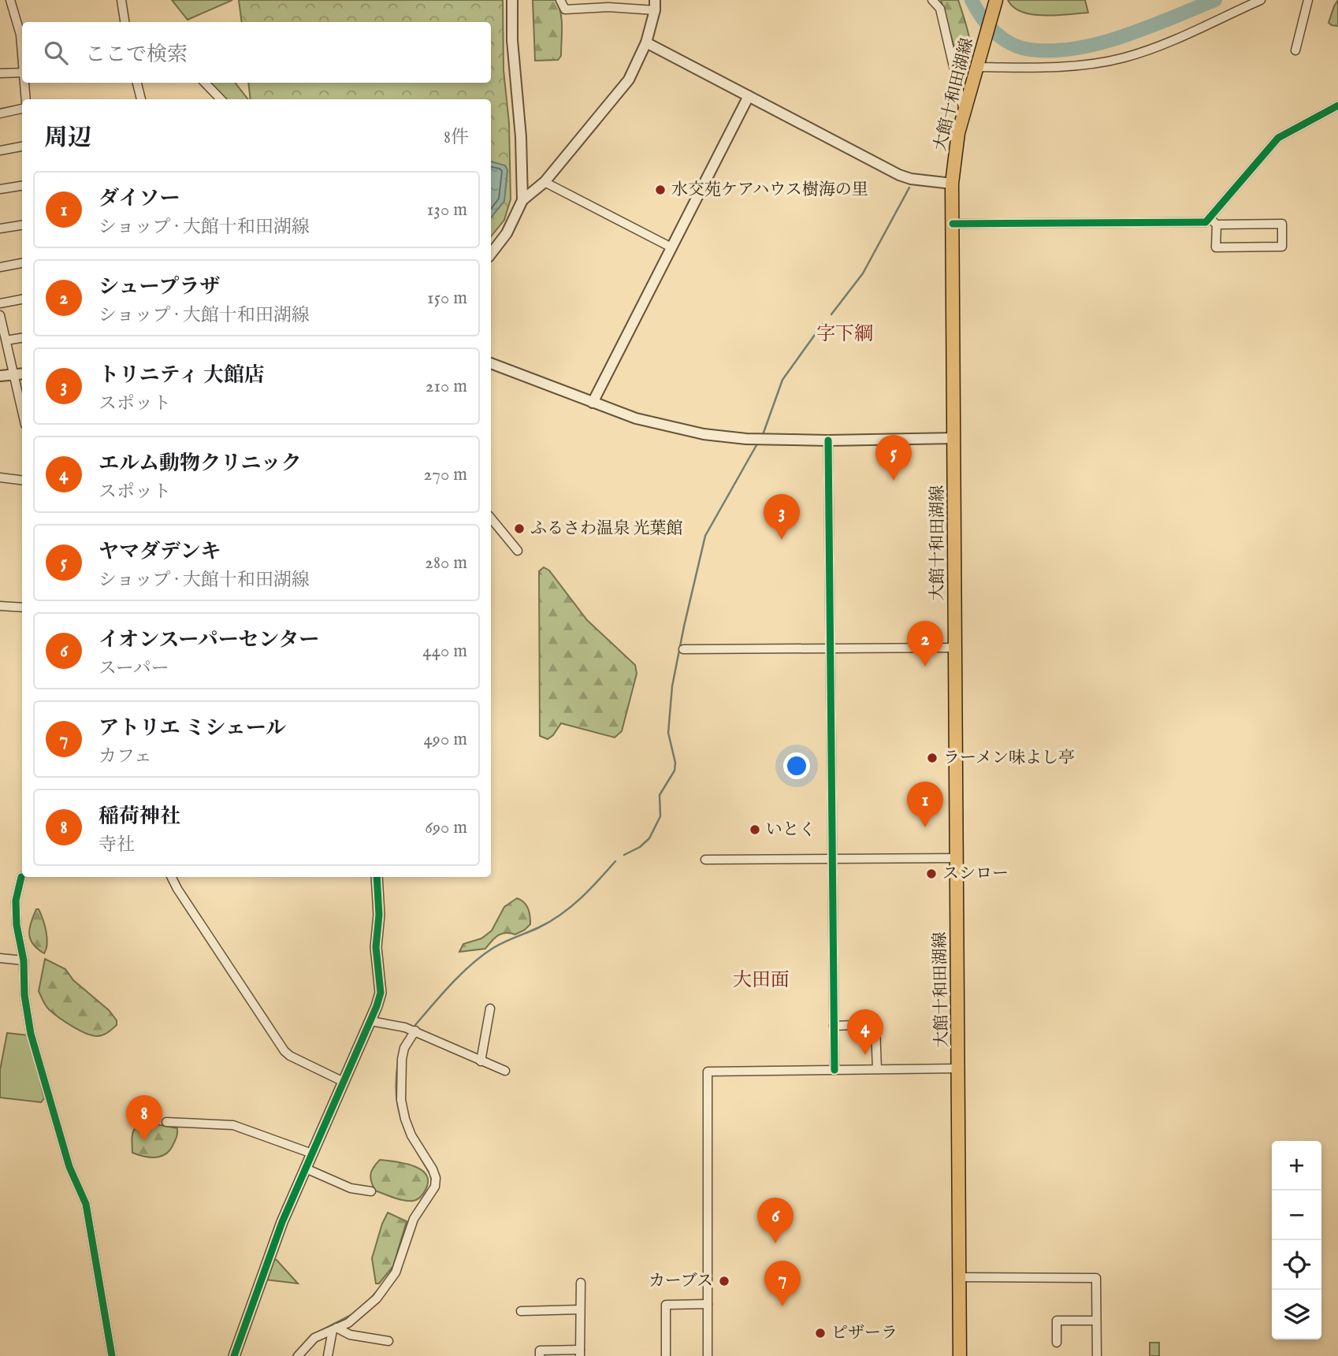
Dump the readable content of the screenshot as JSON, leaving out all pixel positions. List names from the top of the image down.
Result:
{
  "streets": {
    "main road": ["大館十和田湖線"]
  },
  "districts": ["字下綱", "大田面"],
  "places": [
    "水交苑ケアハウス樹海の里",
    "ふるさわ温泉 光葉館",
    "ラーメン味よし亭",
    "いとく",
    "スシロー",
    "カーブス",
    "ピザーラ"
  ],
  "page": {
    "search": "ここで検索",
    "heading": ["周辺", "8件"],
    "list": [
      {
        "mark": "1",
        "name": "ダイソー",
        "note": "ショップ · 大館十和田湖線",
        "value": "130 m"
      },
      {
        "mark": "2",
        "name": "シュープラザ",
        "note": "ショップ · 大館十和田湖線",
        "value": "150 m"
      },
      {
        "mark": "3",
        "name": "トリニティ 大館店",
        "note": "スポット",
        "value": "210 m"
      },
      {
        "mark": "4",
        "name": "エルム動物クリニック",
        "note": "スポット",
        "value": "270 m"
      },
      {
        "mark": "5",
        "name": "ヤマダデンキ",
        "note": "ショップ · 大館十和田湖線",
        "value": "280 m"
      },
      {
        "mark": "6",
        "name": "イオンスーパーセンター",
        "note": "スーパー",
        "value": "440 m"
      },
      {
        "mark": "7",
        "name": "アトリエ ミシェール",
        "note": "カフェ",
        "value": "490 m"
      },
      {
        "mark": "8",
        "name": "稲荷神社",
        "note": "寺社",
        "value": "690 m"
      }
    ],
    "pins": [
      "5",
      "3",
      "2",
      "1",
      "4",
      "8",
      "6",
      "7"
    ],
    "map_buttons": ["+", "−"]
  }
}
